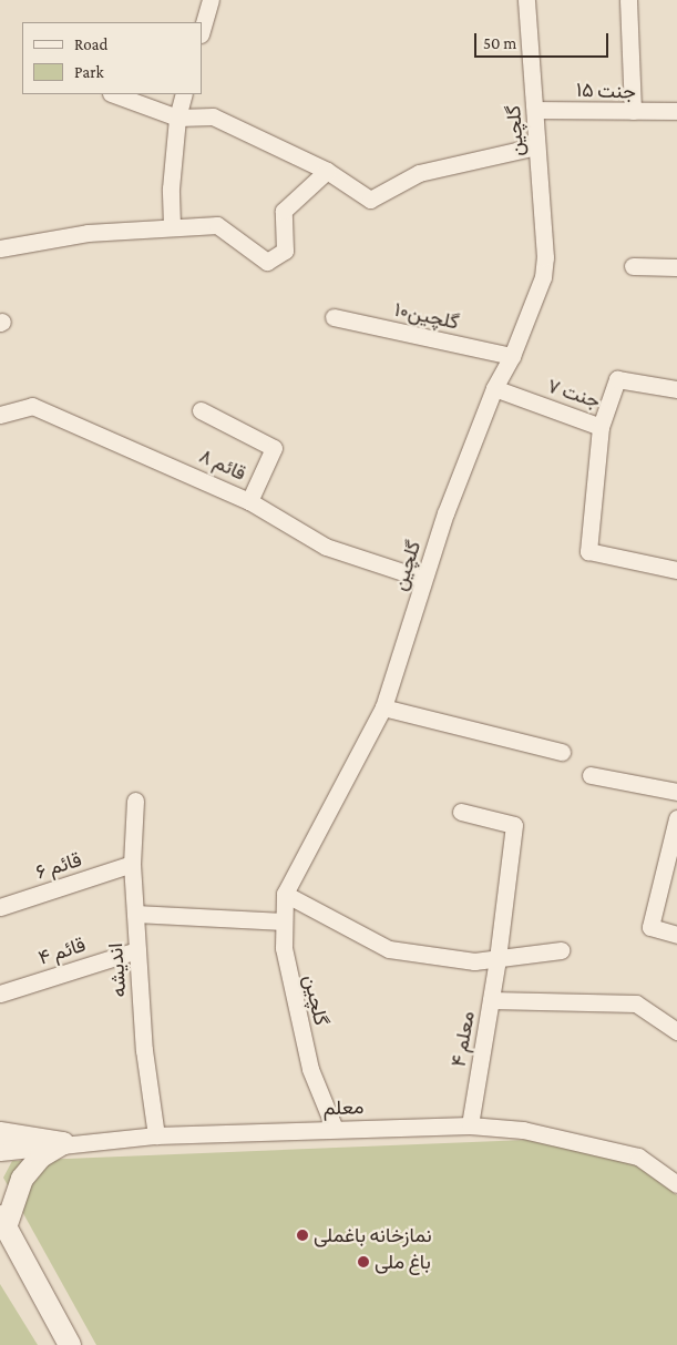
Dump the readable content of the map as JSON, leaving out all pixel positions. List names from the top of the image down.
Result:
{
  "streets": {
    "street": [
      "جنت ۱۵",
      "گلچین",
      "گلچین۱۰",
      "جنت ۷",
      "قائم ۸",
      "قائم ۶",
      "قائم ۴",
      "اندیشه",
      "معلم ۴",
      "معلم"
    ]
  },
  "crossings": [
    ["جنت ۱۵", "گلچین"],
    ["گلچین", "گلچین۱۰"],
    ["گلچین", "جنت ۷"],
    ["گلچین", "قائم ۸"],
    ["گلچین", "معلم"],
    ["قائم ۶", "اندیشه"],
    ["قائم ۴", "اندیشه"],
    ["اندیشه", "معلم"],
    ["معلم ۴", "معلم"]
  ],
  "places": ["نمازخانه باغملی", "باغ ملی"],
  "legend": ["Road", "Park"],
  "scale_bar": "50 m"
}
